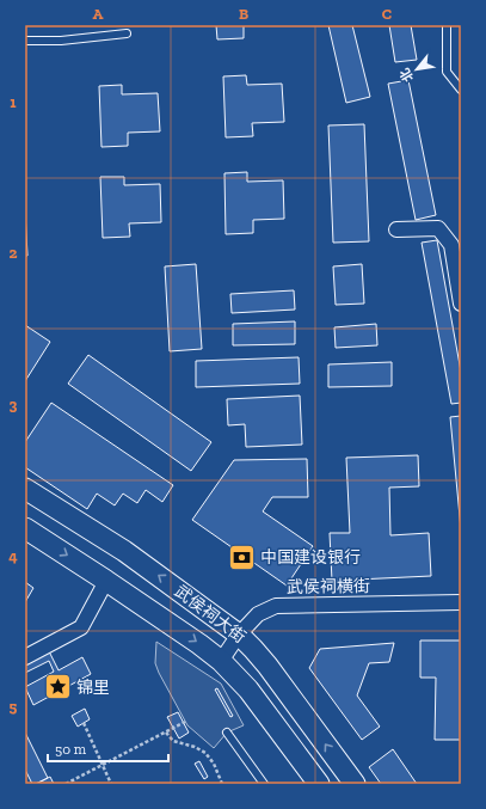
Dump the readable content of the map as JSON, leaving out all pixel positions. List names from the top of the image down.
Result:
{
  "streets": {
    "main road": ["武侯祠大街"],
    "street": ["武侯祠横街"]
  },
  "crossings": [
    ["武侯祠横街", "武侯祠大街"]
  ],
  "places": {
    "bank": ["中国建设银行"],
    "place": ["锦里"]
  },
  "scale_bar": "50 m",
  "north": "bottom left",
  "grid": {
    "columns": ["A", "B", "C"],
    "rows": [
      "1",
      "2",
      "3",
      "4",
      "5"
    ]
  }
}
